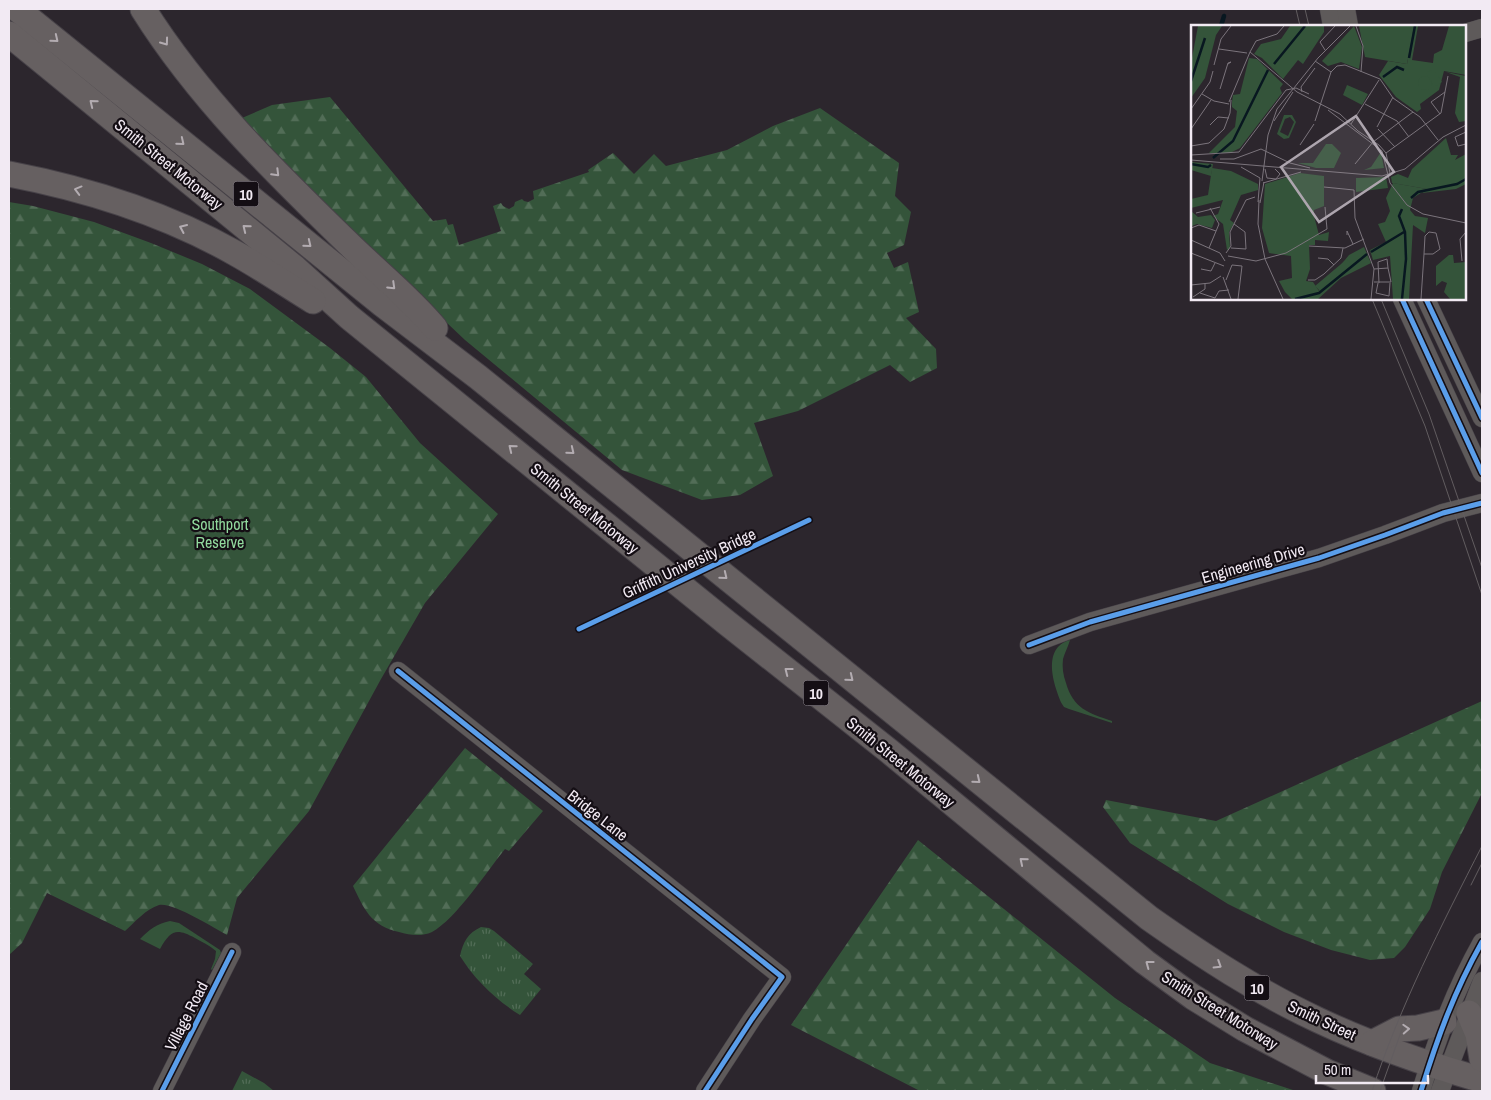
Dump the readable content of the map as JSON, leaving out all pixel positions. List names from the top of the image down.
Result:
{
  "streets": {
    "highway": ["Smith Street Motorway", "10", "Smith Street"],
    "street": ["Engineering Drive", "Bridge Lane", "Village Road"],
    "cycle path": ["Griffith University Bridge"]
  },
  "crossings": [
    ["Smith Street Motorway", "Smith Street"]
  ],
  "one_way": ["Smith Street"],
  "parks": ["Southport Reserve"],
  "scale_bar": "50 m"
}
